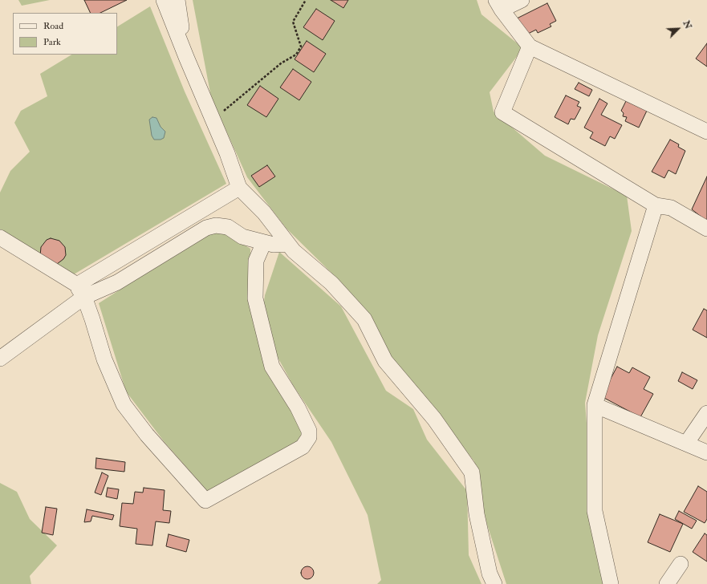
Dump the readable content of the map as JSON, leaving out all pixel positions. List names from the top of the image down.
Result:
{
  "legend": ["Road", "Park"],
  "north": "top right"
}
